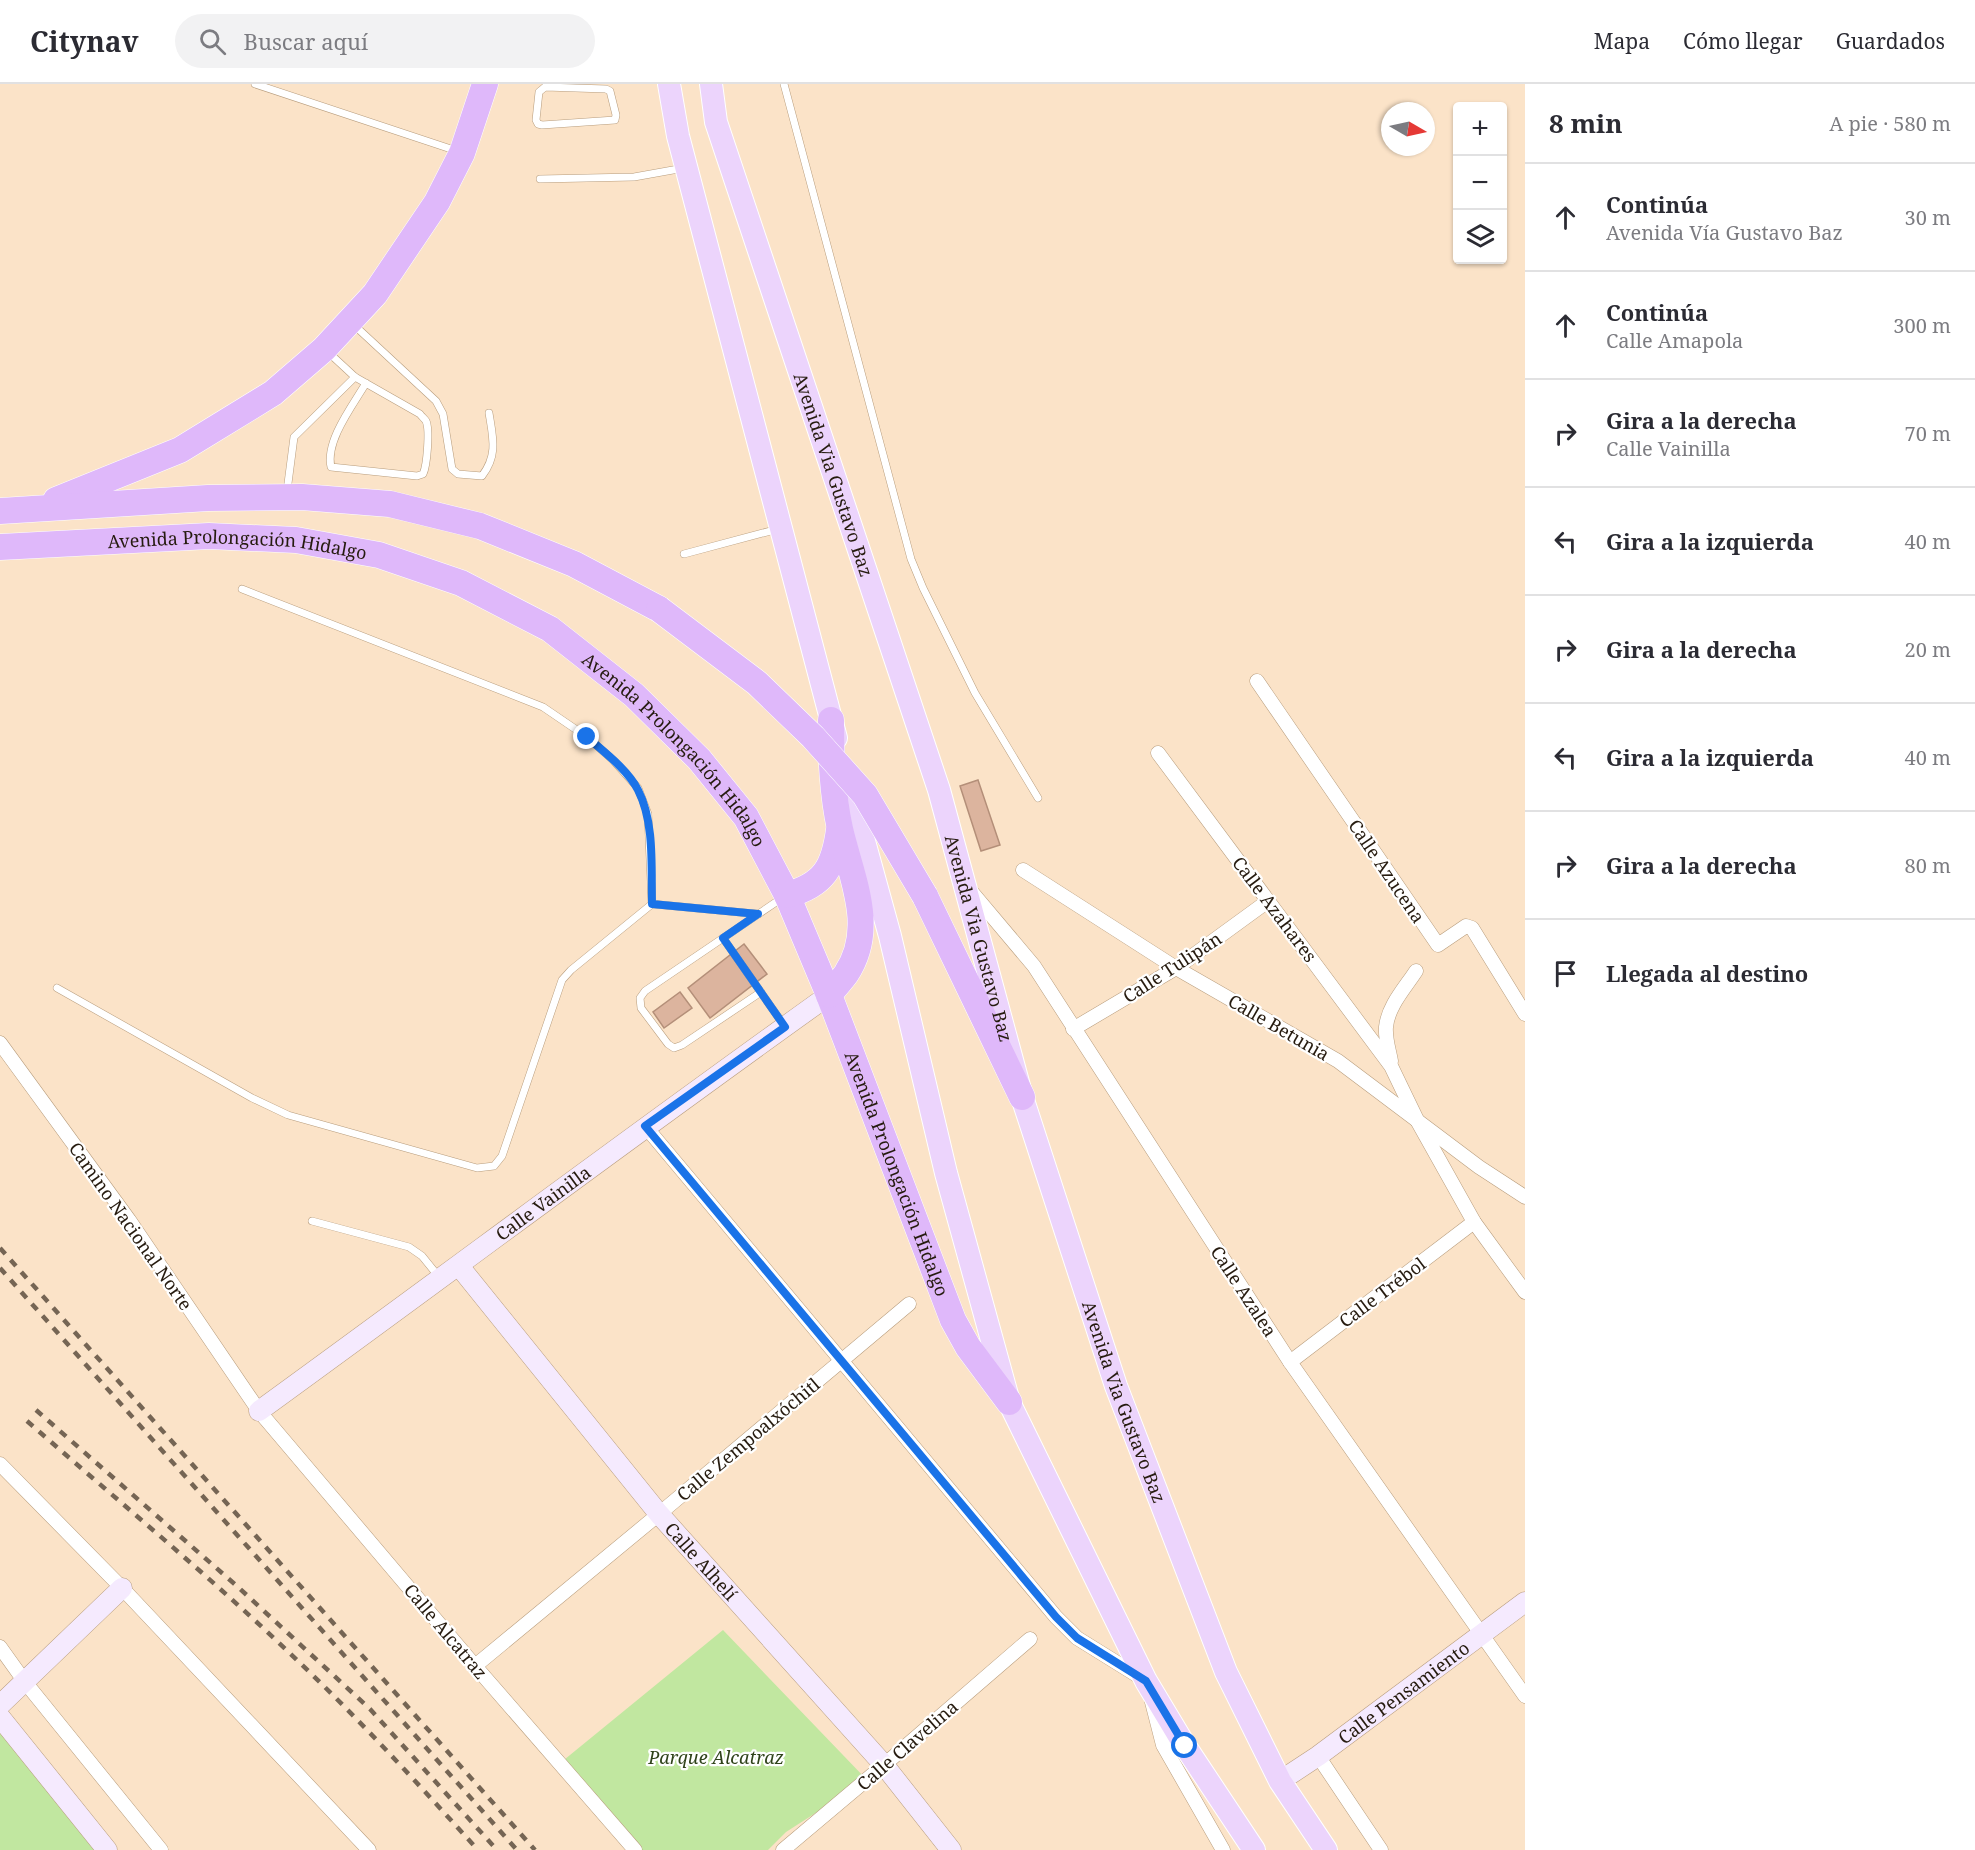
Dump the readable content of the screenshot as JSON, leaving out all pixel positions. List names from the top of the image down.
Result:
{
  "streets": {
    "highway": ["Avenida Prolongación Hidalgo"],
    "main road": ["Avenida Via Gustavo Baz"],
    "street": [
      "Calle Azucena",
      "Calle Azahares",
      "Calle Tulipán",
      "Calle Betunia",
      "Calle Vainilla",
      "Camino Nacional Norte",
      "Calle Azalea",
      "Calle Trébol",
      "Calle Zempoalxóchitl",
      "Calle Alhelí",
      "Calle Alcatraz",
      "Calle Pensamiento",
      "Calle Clavelina"
    ]
  },
  "crossings": [
    ["Avenida Via Gustavo Baz", "Avenida Prolongación Hidalgo"],
    ["Avenida Via Gustavo Baz", "Calle Azalea"],
    ["Avenida Via Gustavo Baz", "Calle Pensamiento"],
    ["Avenida Prolongación Hidalgo", "Calle Vainilla"],
    ["Calle Azahares", "Calle Tulipán"],
    ["Calle Azahares", "Calle Betunia"],
    ["Calle Azahares", "Calle Trébol"],
    ["Calle Tulipán", "Calle Betunia"],
    ["Calle Tulipán", "Calle Azalea"],
    ["Calle Vainilla", "Camino Nacional Norte"],
    ["Calle Vainilla", "Calle Alhelí"],
    ["Calle Vainilla", "Calle Alcatraz"],
    ["Camino Nacional Norte", "Calle Alcatraz"],
    ["Calle Azalea", "Calle Trébol"],
    ["Calle Azalea", "Calle Pensamiento"],
    ["Calle Zempoalxóchitl", "Calle Alhelí"],
    ["Calle Zempoalxóchitl", "Calle Alcatraz"],
    ["Calle Alhelí", "Calle Clavelina"]
  ],
  "parks": ["Parque Alcatraz"],
  "north": "right",
  "page": {
    "header": "Citynav",
    "search": "Buscar aquí",
    "nav": ["Mapa", "Cómo llegar", "Guardados"],
    "heading": ["8 min", "A pie · 580 m"],
    "map_buttons": ["+", "−"],
    "list": [
      ["Continúa", "Avenida Vía Gustavo Baz", "30 m"],
      ["Continúa", "Calle Amapola", "300 m"],
      ["Gira a la derecha", "Calle Vainilla", "70 m"],
      ["Gira a la izquierda", "40 m"],
      ["Gira a la derecha", "20 m"],
      ["Gira a la izquierda", "40 m"],
      ["Gira a la derecha", "80 m"],
      "Llegada al destino"
    ]
  }
}
